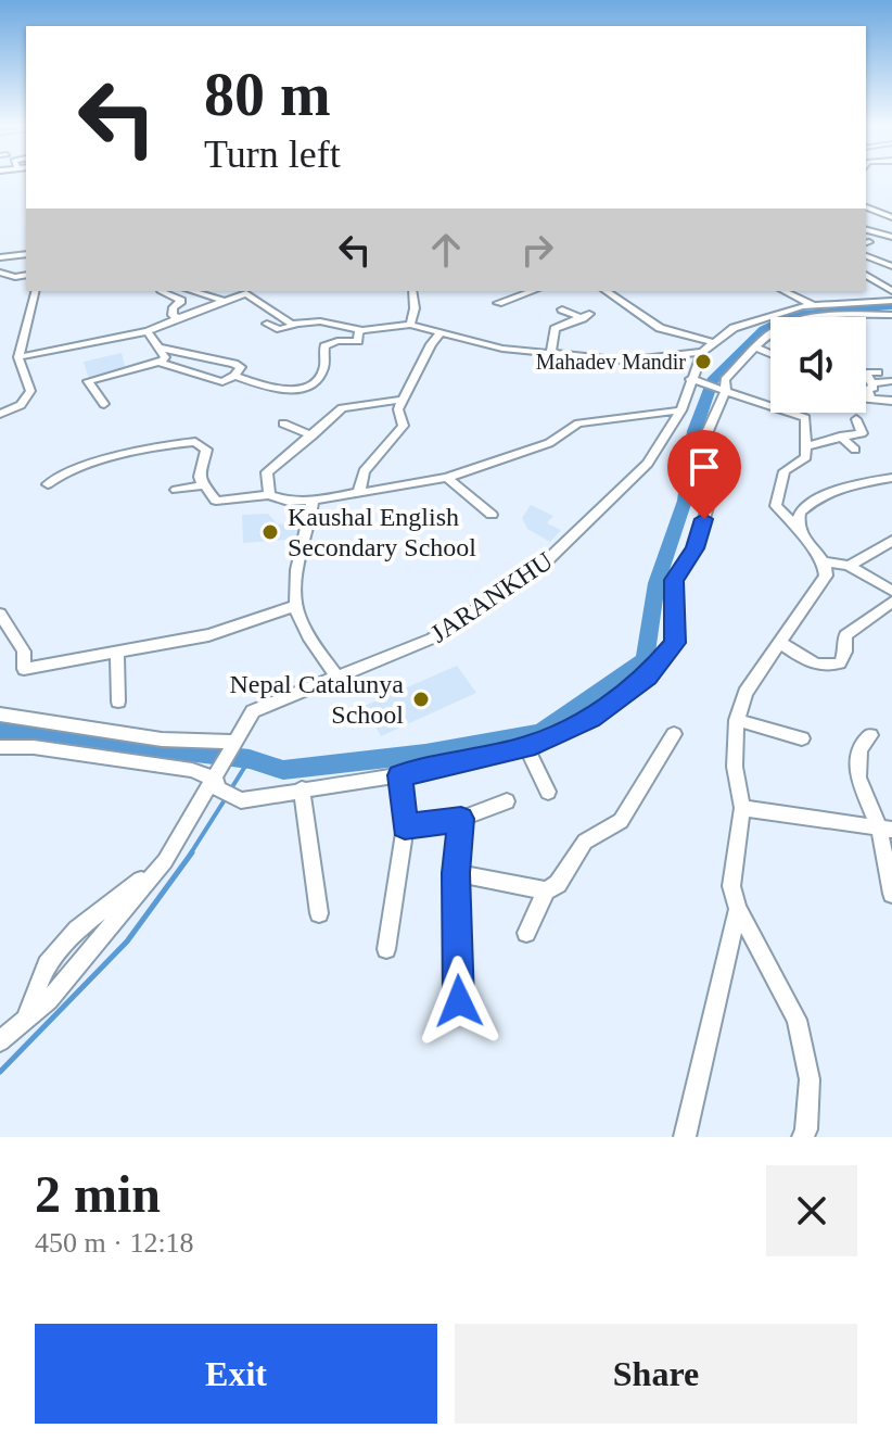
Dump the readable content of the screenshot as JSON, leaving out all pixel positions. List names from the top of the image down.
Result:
{
  "streets": {
    "street": ["JARANKHU"]
  },
  "places": ["Mahadev Mandir", "Kaushal English Secondary School", "Nepal Catalunya School"],
  "page": {
    "turn": ["80 m", "Turn left"],
    "heading": ["2 min", "450 m · 12:18"],
    "buttons": ["Exit", "Share"]
  }
}
